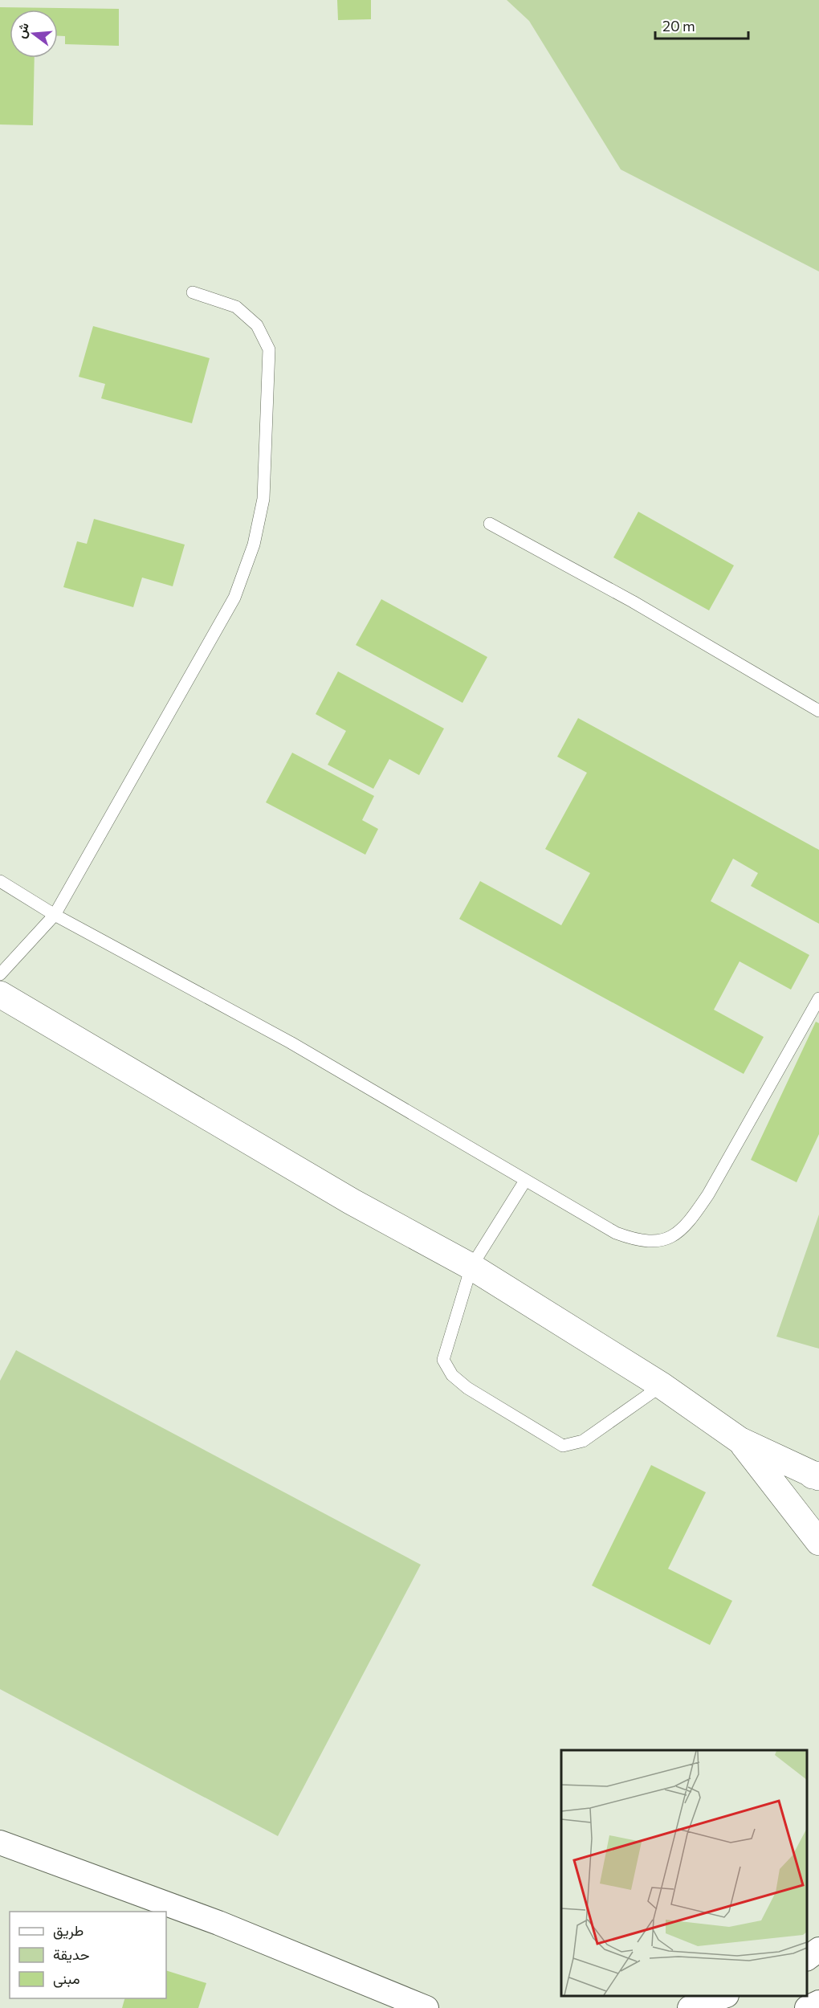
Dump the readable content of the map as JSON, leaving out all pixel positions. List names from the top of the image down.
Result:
{
  "legend": ["طريق", "حديقة", "مبنى"],
  "scale_bar": "20 m",
  "north": "left"
}
